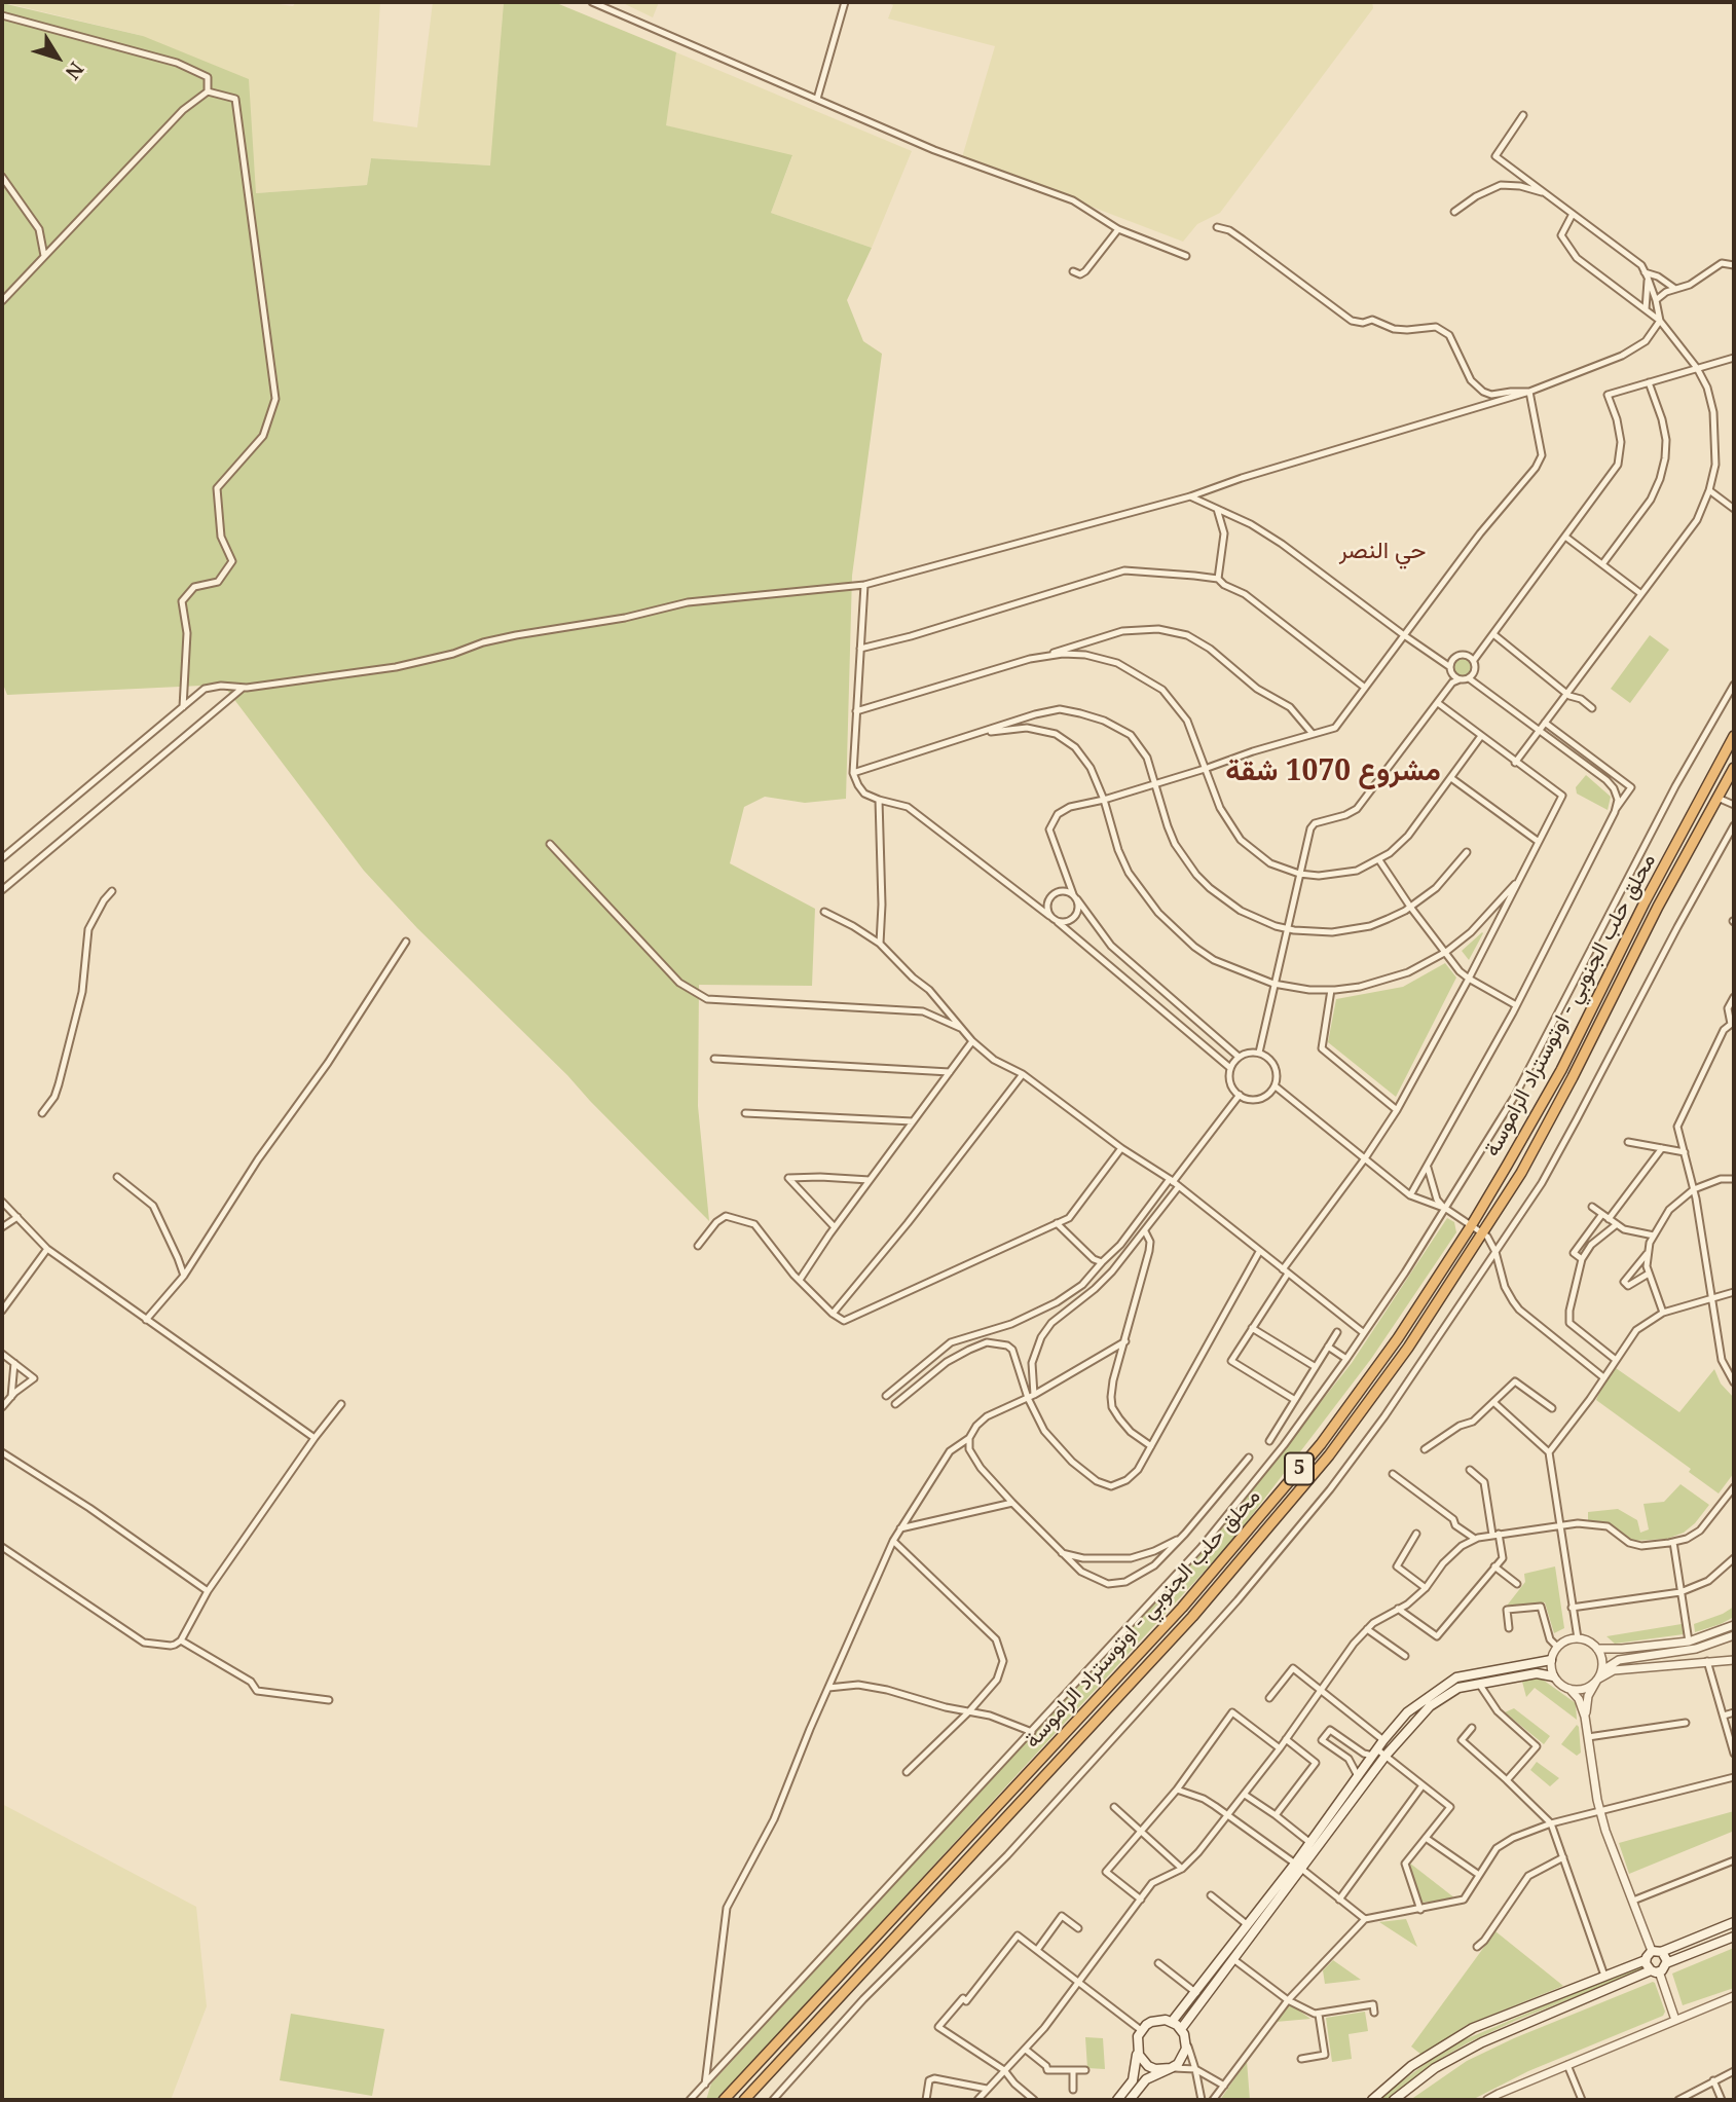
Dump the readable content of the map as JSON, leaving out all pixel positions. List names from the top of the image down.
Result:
{
  "streets": {
    "highway": ["محلق حلب الجنوبي - اوتوستراد الراموسة", "5"]
  },
  "districts": ["حي النصر", "مشروع 1070 شقة"],
  "north": "bottom right"
}
